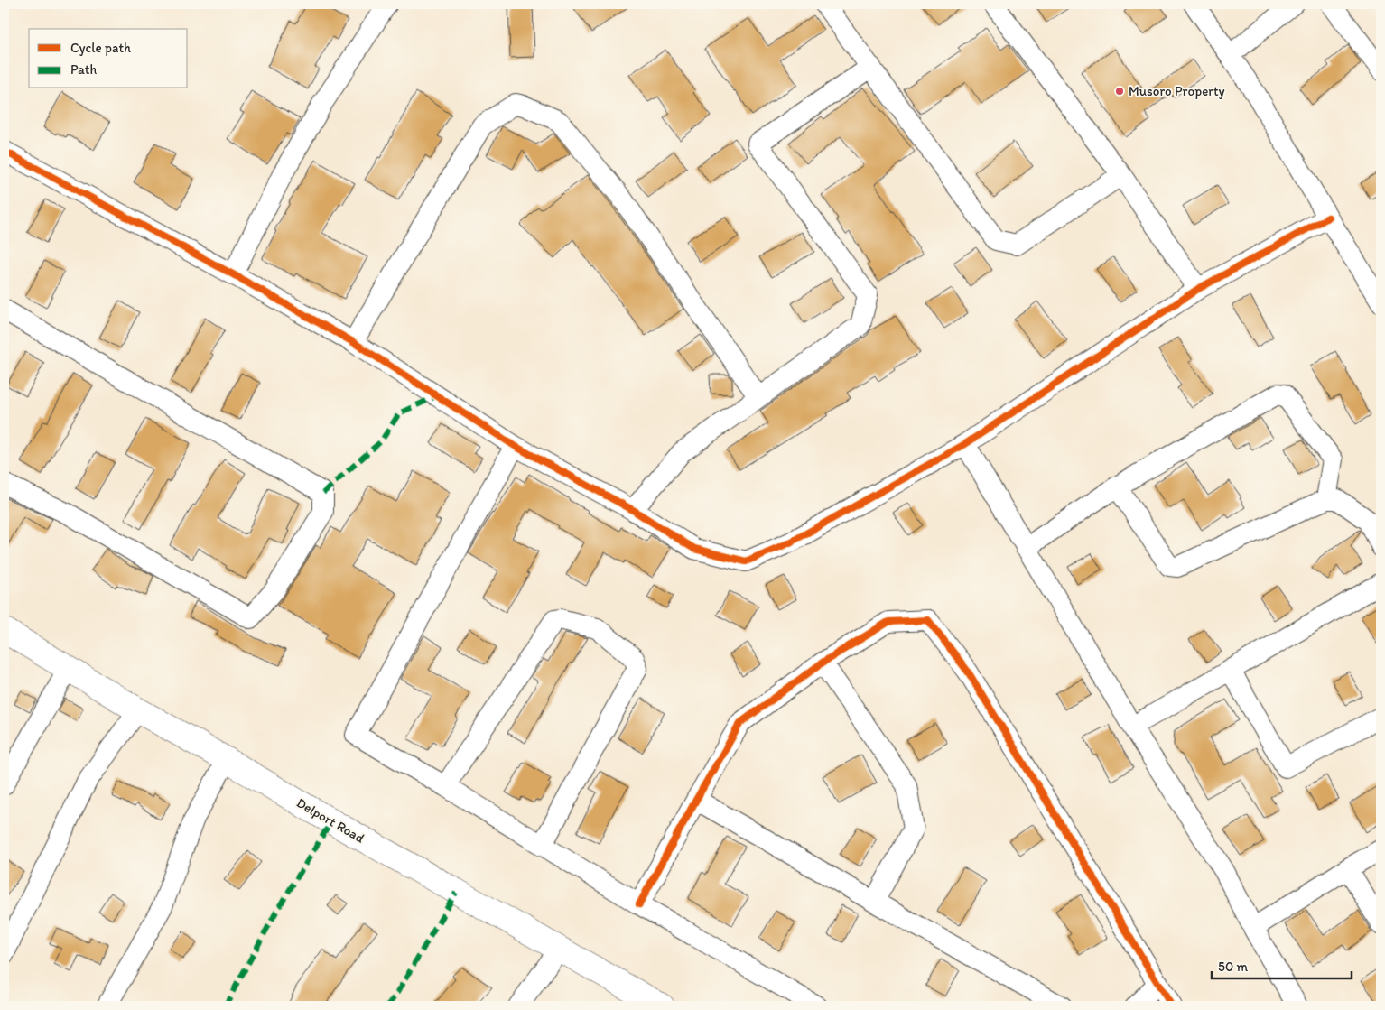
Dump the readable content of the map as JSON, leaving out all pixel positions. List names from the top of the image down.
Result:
{
  "streets": {
    "main road": ["Delport Road"]
  },
  "places": ["Musoro Property"],
  "legend": ["Cycle path", "Path"],
  "scale_bar": "50 m"
}
